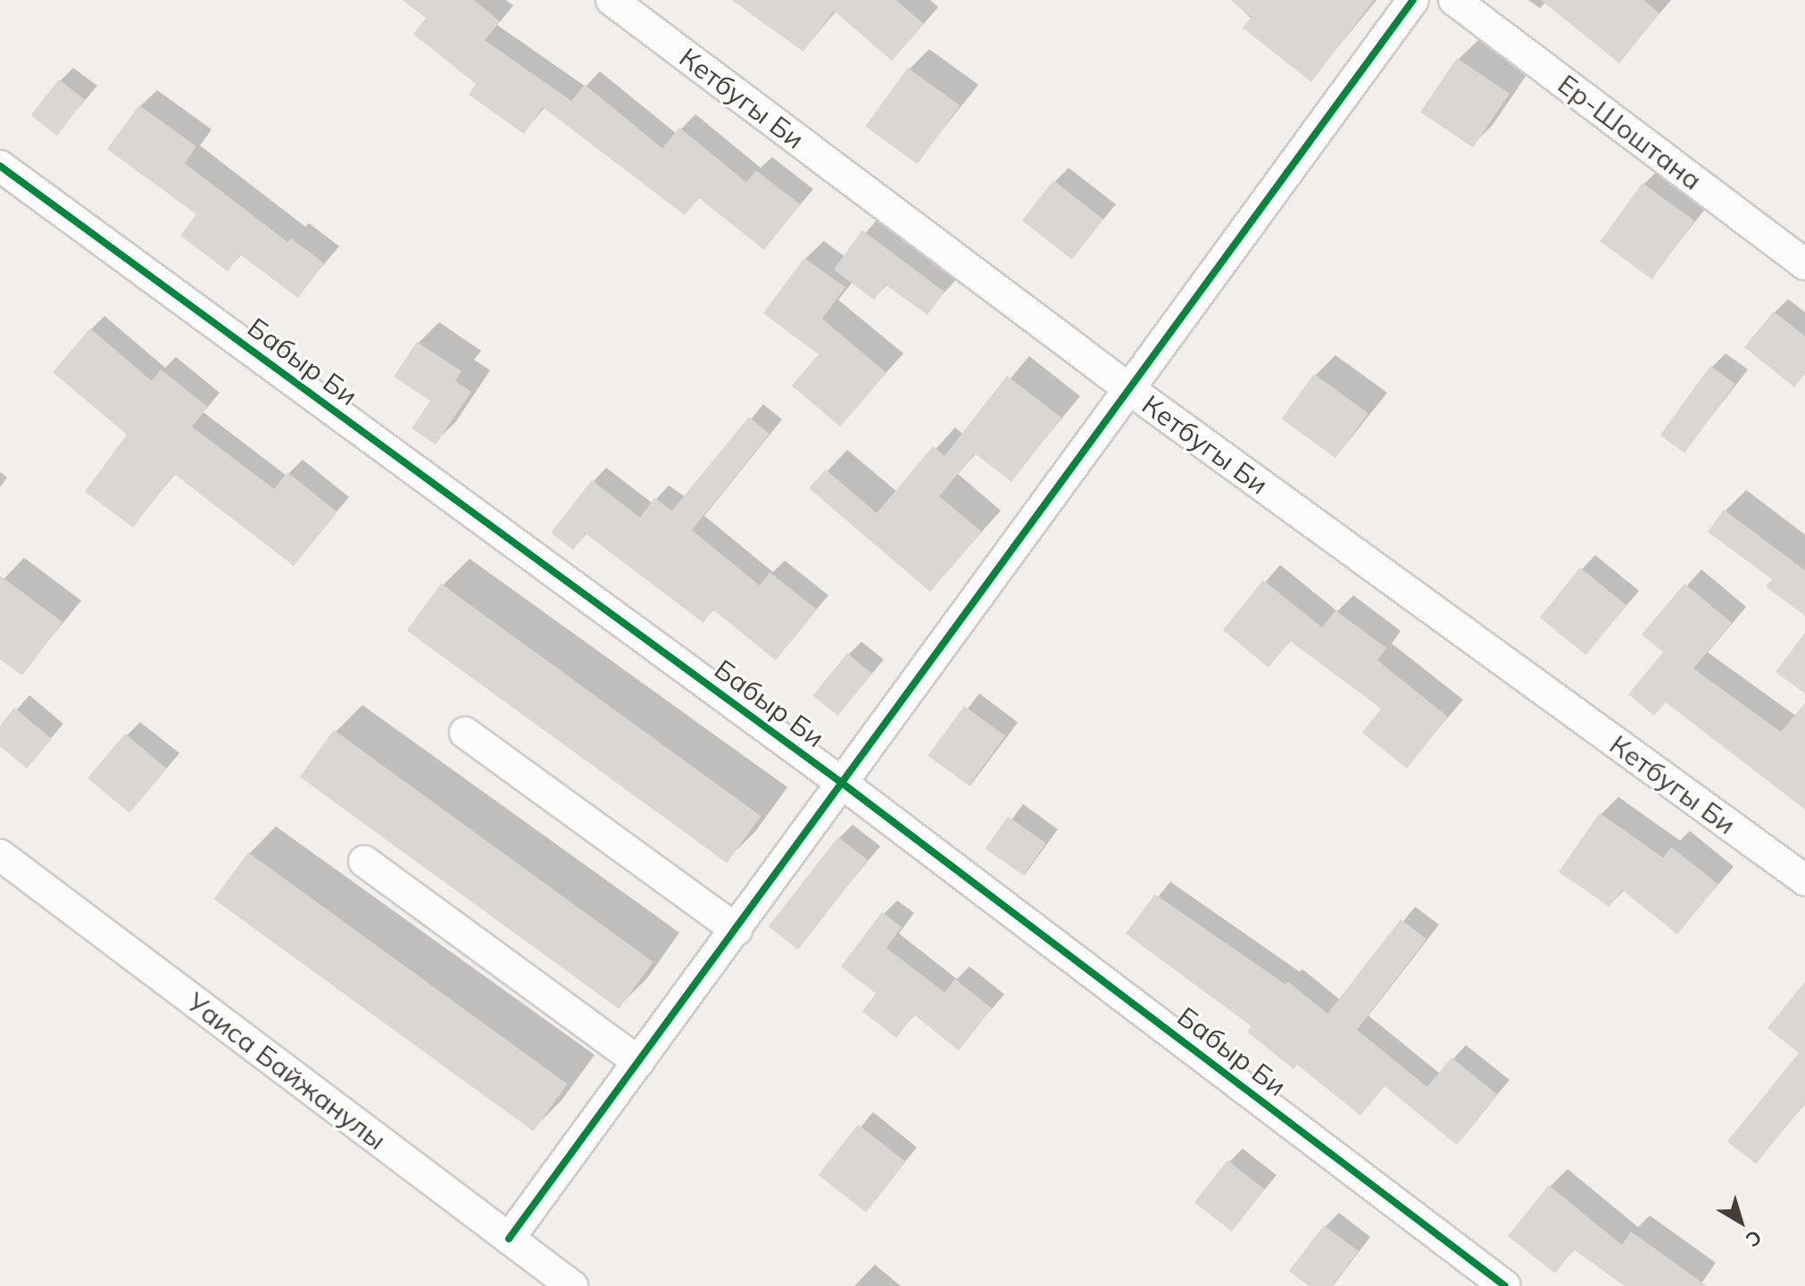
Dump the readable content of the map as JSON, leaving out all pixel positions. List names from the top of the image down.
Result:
{
  "streets": {
    "street": [
      "Кетбугы Би",
      "Ер-Шоштана",
      "Бабыр Би",
      "Уаиса Байжанулы"
    ]
  },
  "north": "bottom right"
}
